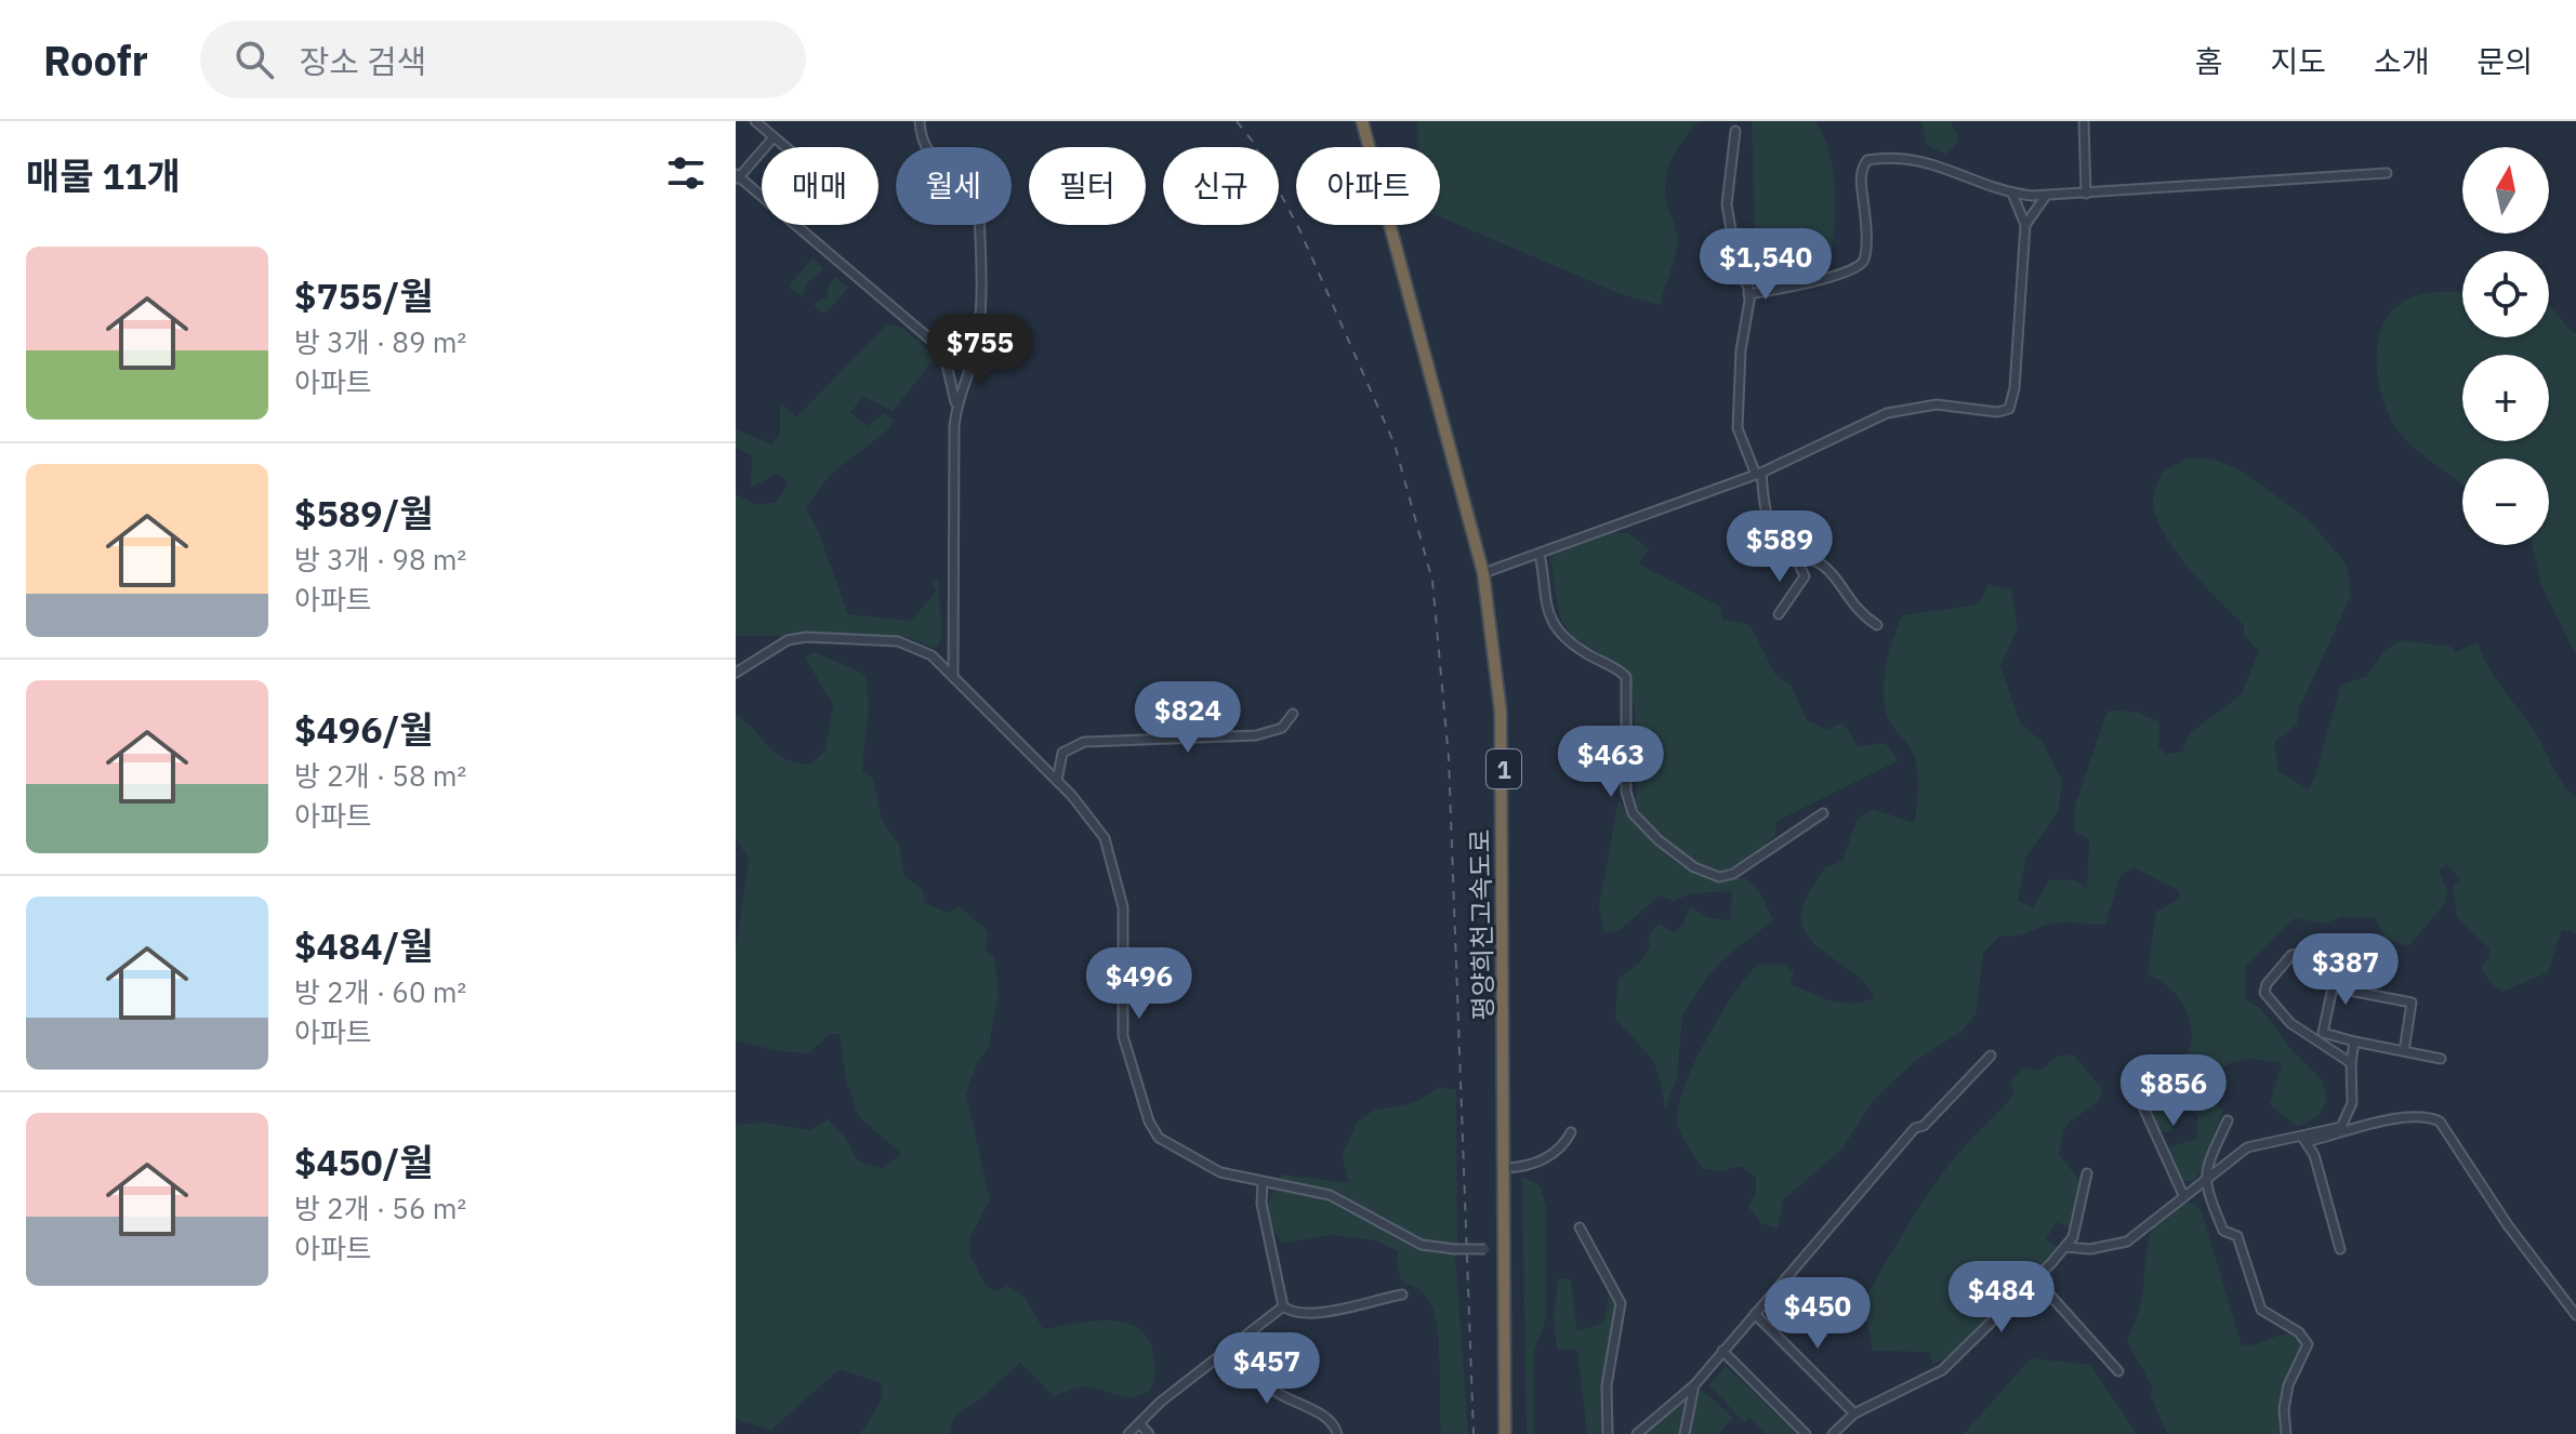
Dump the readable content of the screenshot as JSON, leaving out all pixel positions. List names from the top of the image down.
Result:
{
  "streets": {
    "highway": ["1", "평양희천고속도로"]
  },
  "north": "top",
  "page": {
    "header": "Roofr",
    "search": "장소 검색",
    "nav": [
      "홈",
      "지도",
      "소개",
      "문의"
    ],
    "heading": "매물 11개",
    "map_buttons": ["+", "−"],
    "chip": [
      "매매",
      "월세",
      "필터",
      "신규",
      "아파트"
    ],
    "list": [
      {
        "name": "$755/월",
        "note": "방 3개 · 89 m² · 아파트"
      },
      {
        "name": "$589/월",
        "note": "방 3개 · 98 m² · 아파트"
      },
      {
        "name": "$496/월",
        "note": "방 2개 · 58 m² · 아파트"
      },
      {
        "name": "$484/월",
        "note": "방 2개 · 60 m² · 아파트"
      },
      {
        "name": "$450/월",
        "note": "방 2개 · 56 m² · 아파트"
      }
    ],
    "price": [
      "$1,540",
      "$755",
      "$589",
      "$824",
      "$463",
      "$387",
      "$496",
      "$856",
      "$484",
      "$450",
      "$457"
    ]
  }
}
